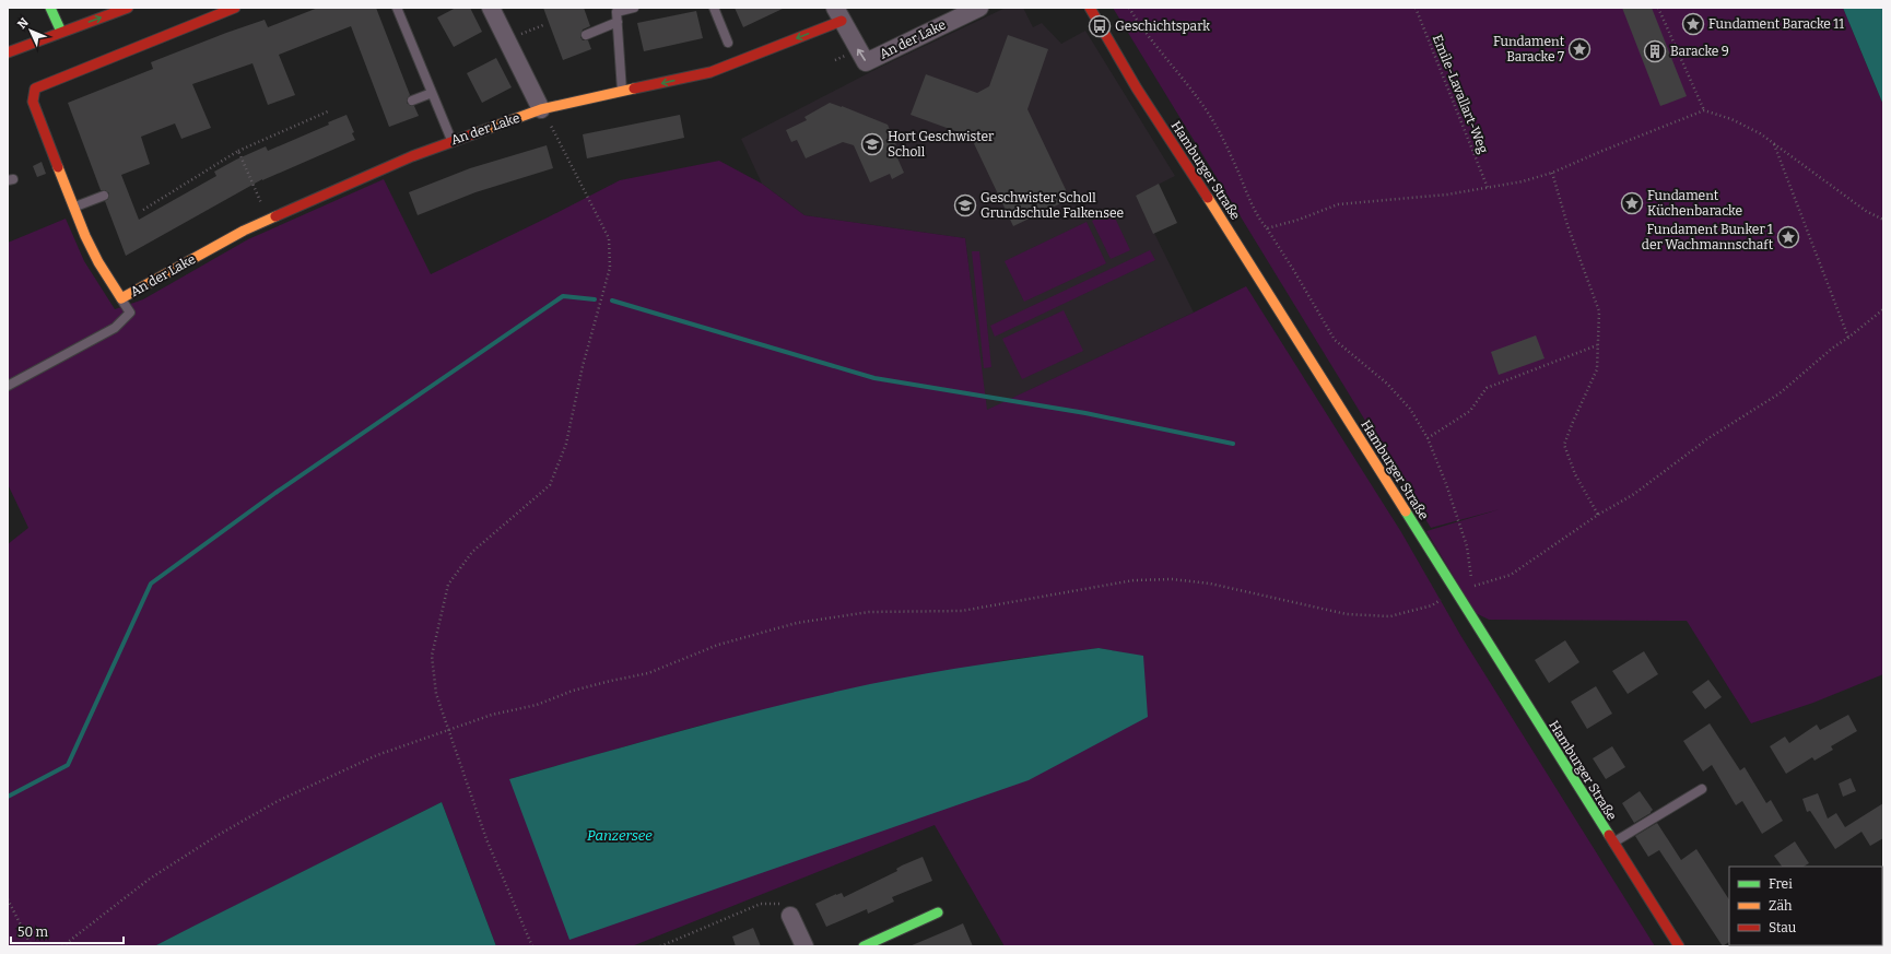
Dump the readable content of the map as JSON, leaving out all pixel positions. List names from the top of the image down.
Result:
{
  "streets": {
    "street": ["An der Lake", "Hamburger Straße"],
    "path": ["Emile-Lavallart-Weg"]
  },
  "water": ["Panzersee"],
  "places": {
    "place": [
      "Fundament Baracke 11",
      "Fundament Baracke 7",
      "Fundament Küchenbaracke",
      "Fundament Bunker 1 der Wachmannschaft"
    ],
    "bus stop": ["Geschichtspark"],
    "building": ["Baracke 9"],
    "school or university": ["Hort Geschwister Scholl", "Geschwister Scholl Grundschule Falkensee"]
  },
  "legend": ["Frei", "Zäh", "Stau"],
  "scale_bar": "50 m",
  "north": "top left"
}
